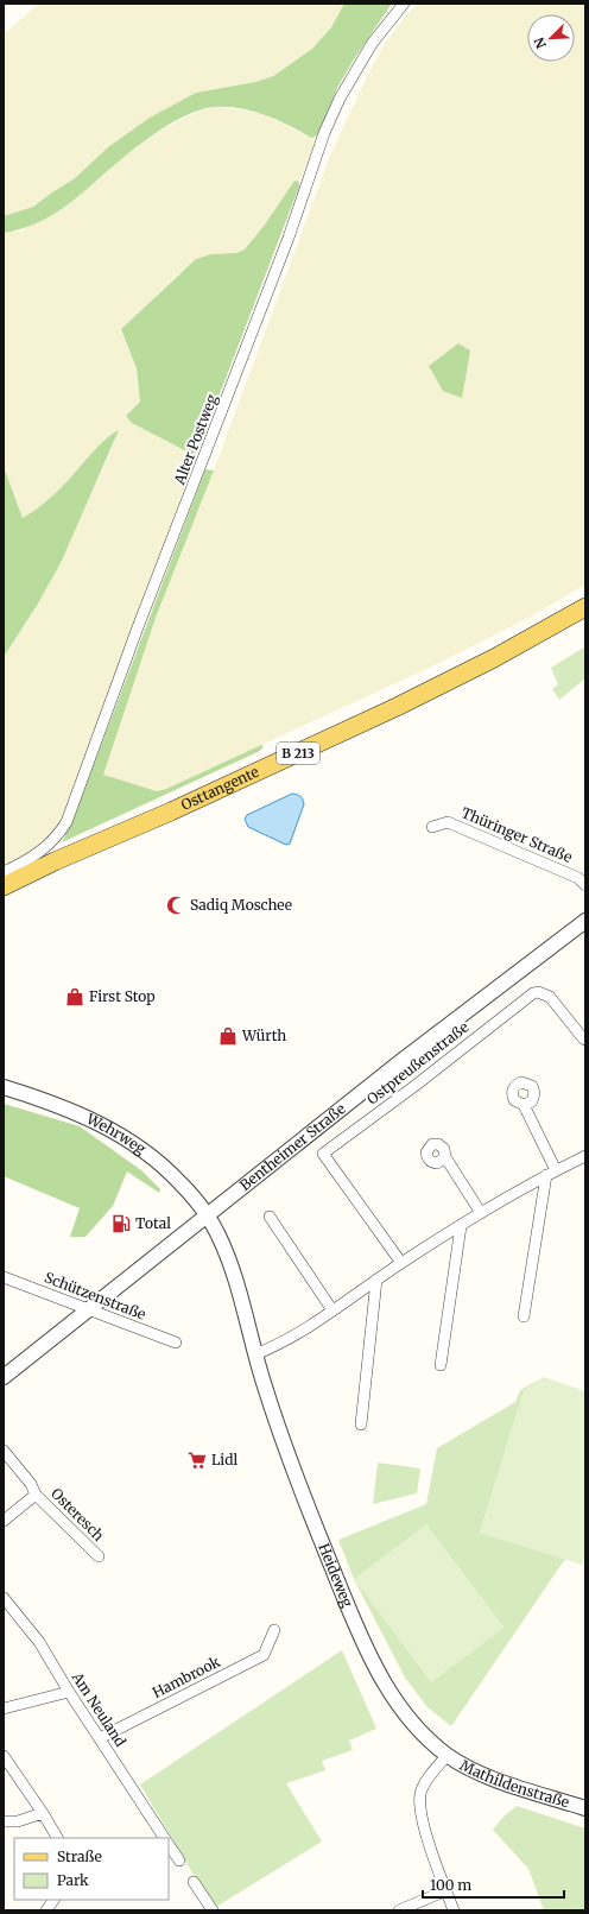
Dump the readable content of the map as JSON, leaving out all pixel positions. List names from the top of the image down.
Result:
{
  "streets": {
    "main road": ["B 213", "Osttangente"],
    "street": [
      "Alter Postweg",
      "Thüringer Straße",
      "Ostpreußenstraße",
      "Wehrweg",
      "Bentheimer Straße",
      "Schützenstraße",
      "Osteresch",
      "Heideweg",
      "Hambrook",
      "Am Neuland",
      "Mathildenstraße"
    ]
  },
  "crossings": [
    ["Wehrweg", "Bentheimer Straße"],
    ["Wehrweg", "Heideweg"],
    ["Bentheimer Straße", "Schützenstraße"],
    ["Bentheimer Straße", "Heideweg"],
    ["Heideweg", "Mathildenstraße"],
    ["Hambrook", "Am Neuland"]
  ],
  "places": {
    "mosque": ["Sadiq Moschee"],
    "shop": ["First Stop", "Würth"],
    "fuel station": ["Total"],
    "supermarket": ["Lidl"]
  },
  "legend": ["Straße", "Park"],
  "scale_bar": "100 m",
  "north": "bottom left"
}
